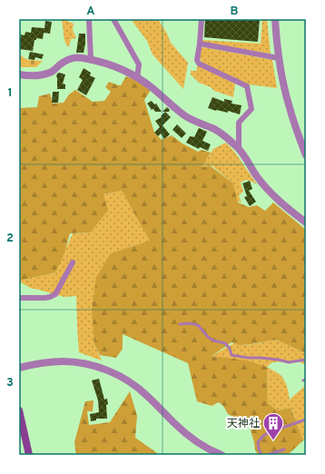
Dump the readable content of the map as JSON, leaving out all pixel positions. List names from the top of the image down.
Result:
{
  "places": {
    "building": ["天神社"]
  },
  "grid": {
    "columns": ["A", "B"],
    "rows": ["1", "2", "3"]
  }
}
